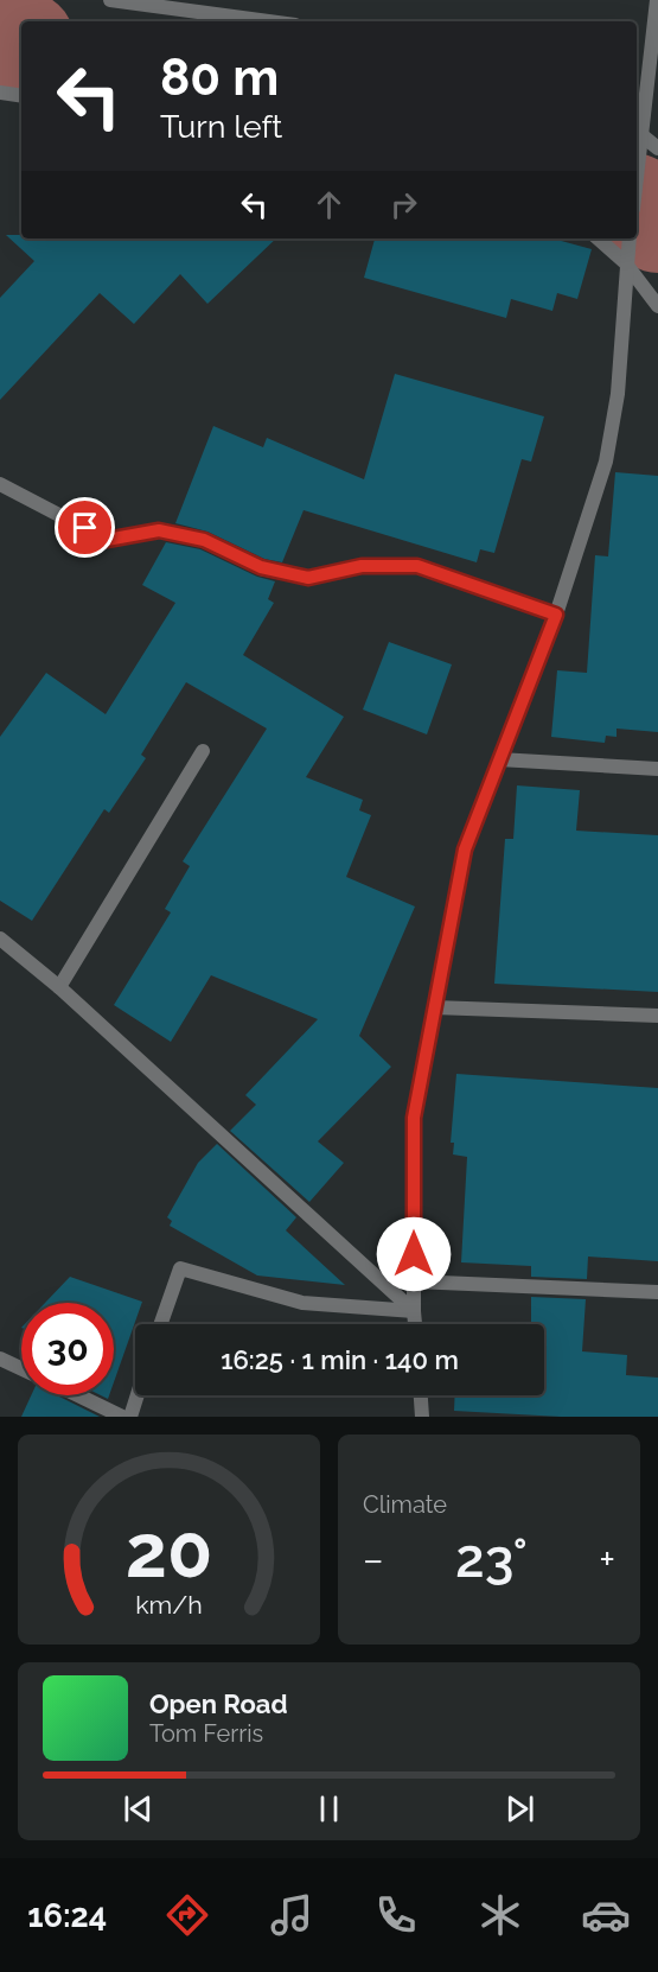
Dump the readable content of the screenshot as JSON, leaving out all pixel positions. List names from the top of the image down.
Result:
{
  "page": {
    "turn": ["80 m", "Turn left"],
    "limit": "30",
    "trip": "16:25 · 1 min · 140 m",
    "tile": "Climate",
    "heat": ["−", "23°", "+"],
    "song": ["Open Road", "Tom Ferris"],
    "tabs": "16:24",
    "gauge": ["20", "km/h"]
  }
}
